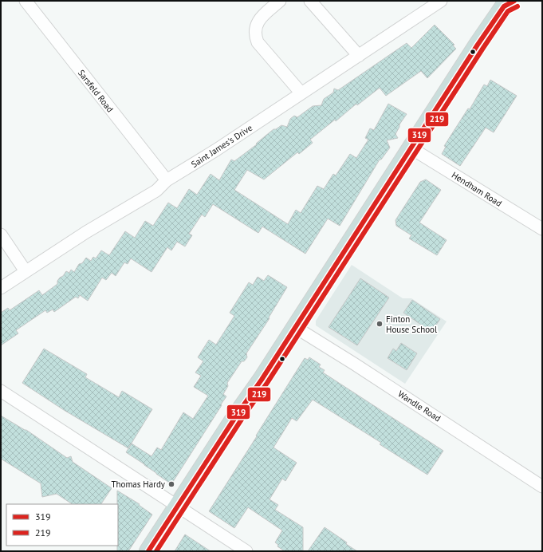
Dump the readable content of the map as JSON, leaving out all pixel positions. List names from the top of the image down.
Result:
{
  "streets": {
    "street": [
      "Sarsfeld Road",
      "Saint James's Drive",
      "Hendham Road",
      "Wandle Road"
    ]
  },
  "crossings": [
    ["Sarsfeld Road", "Saint James's Drive"]
  ],
  "places": ["Finton House School", "Thomas Hardy"],
  "lines": ["transit line 319", "transit line 219"],
  "legend": ["319", "219"]
}
